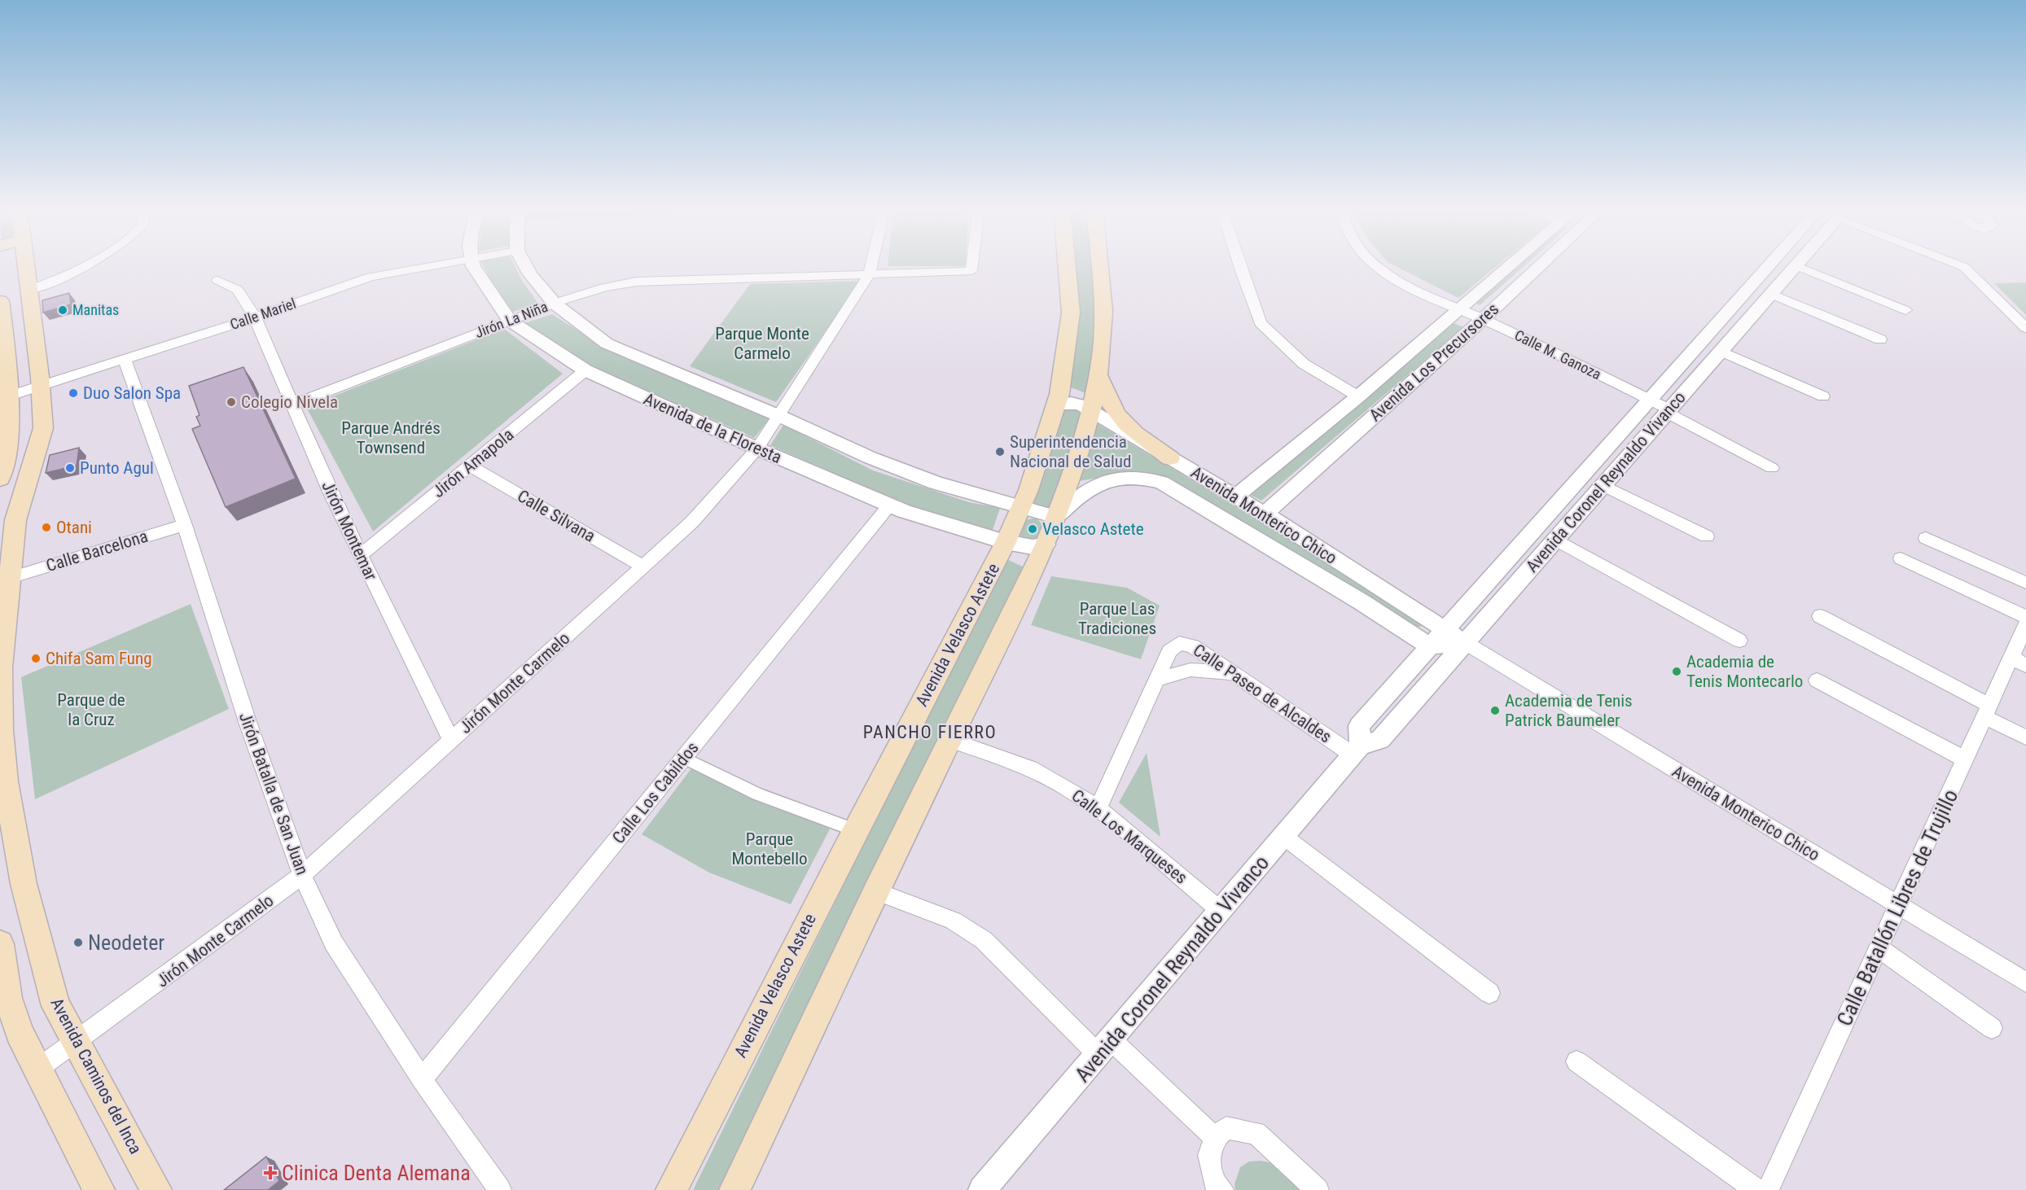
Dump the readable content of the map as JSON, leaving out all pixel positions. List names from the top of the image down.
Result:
{
  "streets": {
    "main road": ["Avenida Velasco Astete", "Avenida Caminos del Inca"],
    "street": [
      "Calle Mariel",
      "Jirón La Niña",
      "Calle M. Ganoza",
      "Avenida Los Precursores",
      "Avenida de la Floresta",
      "Jirón Amapola",
      "Avenida Coronel Reynaldo Vivanco",
      "Avenida Monterico Chico",
      "Calle Silvana",
      "Jirón Montemar",
      "Calle Barcelona",
      "Jirón Monte Carmelo",
      "Calle Paseo de Alcaldes",
      "Calle Los Cabildos",
      "Jirón Batalla de San Juan",
      "Calle Los Marqueses",
      "Calle Batallón Libres de Trujillo"
    ]
  },
  "crossings": [
    ["Calle Mariel", "Jirón Montemar"],
    ["Calle Mariel", "Jirón Batalla de San Juan"],
    ["Calle Mariel", "Avenida Caminos del Inca"],
    ["Jirón La Niña", "Avenida de la Floresta"],
    ["Jirón La Niña", "Jirón Montemar"],
    ["Jirón La Niña", "Jirón Monte Carmelo"],
    ["Calle M. Ganoza", "Avenida Los Precursores"],
    ["Calle M. Ganoza", "Avenida Coronel Reynaldo Vivanco"],
    ["Avenida Los Precursores", "Avenida Monterico Chico"],
    ["Avenida de la Floresta", "Jirón Amapola"],
    ["Avenida de la Floresta", "Avenida Monterico Chico"],
    ["Avenida de la Floresta", "Avenida Velasco Astete"],
    ["Avenida de la Floresta", "Jirón Monte Carmelo"],
    ["Avenida de la Floresta", "Calle Los Cabildos"],
    ["Jirón Amapola", "Calle Silvana"],
    ["Jirón Amapola", "Jirón Montemar"],
    ["Avenida Coronel Reynaldo Vivanco", "Avenida Monterico Chico"],
    ["Avenida Coronel Reynaldo Vivanco", "Calle Paseo de Alcaldes"],
    ["Avenida Coronel Reynaldo Vivanco", "Calle Los Marqueses"],
    ["Avenida Monterico Chico", "Avenida Velasco Astete"],
    ["Avenida Monterico Chico", "Calle Batallón Libres de Trujillo"],
    ["Calle Silvana", "Jirón Monte Carmelo"],
    ["Jirón Montemar", "Jirón Monte Carmelo"],
    ["Calle Barcelona", "Jirón Batalla de San Juan"],
    ["Calle Barcelona", "Avenida Caminos del Inca"],
    ["Jirón Monte Carmelo", "Jirón Batalla de San Juan"],
    ["Jirón Monte Carmelo", "Avenida Caminos del Inca"],
    ["Calle Paseo de Alcaldes", "Calle Los Marqueses"],
    ["Calle Los Cabildos", "Jirón Batalla de San Juan"]
  ],
  "districts": ["PANCHO FIERRO"],
  "parks": [
    "Parque Monte Carmelo",
    "Parque Andrés Townsend",
    "Parque Las Tradiciones",
    "Parque de la Cruz",
    "Parque Montebello"
  ],
  "places": {
    "other": [
      "Manitas",
      "Duo Salon Spa",
      "Colegio Nivela",
      "Superintendencia Nacional de Salud",
      "Punto Agul",
      "Otani",
      "Velasco Astete",
      "Chifa Sam Fung",
      "Academia de Tenis Montecarlo",
      "Academia de Tenis Patrick Baumeler",
      "Neodeter"
    ],
    "health": ["Clinica Denta Alemana"]
  }
}
